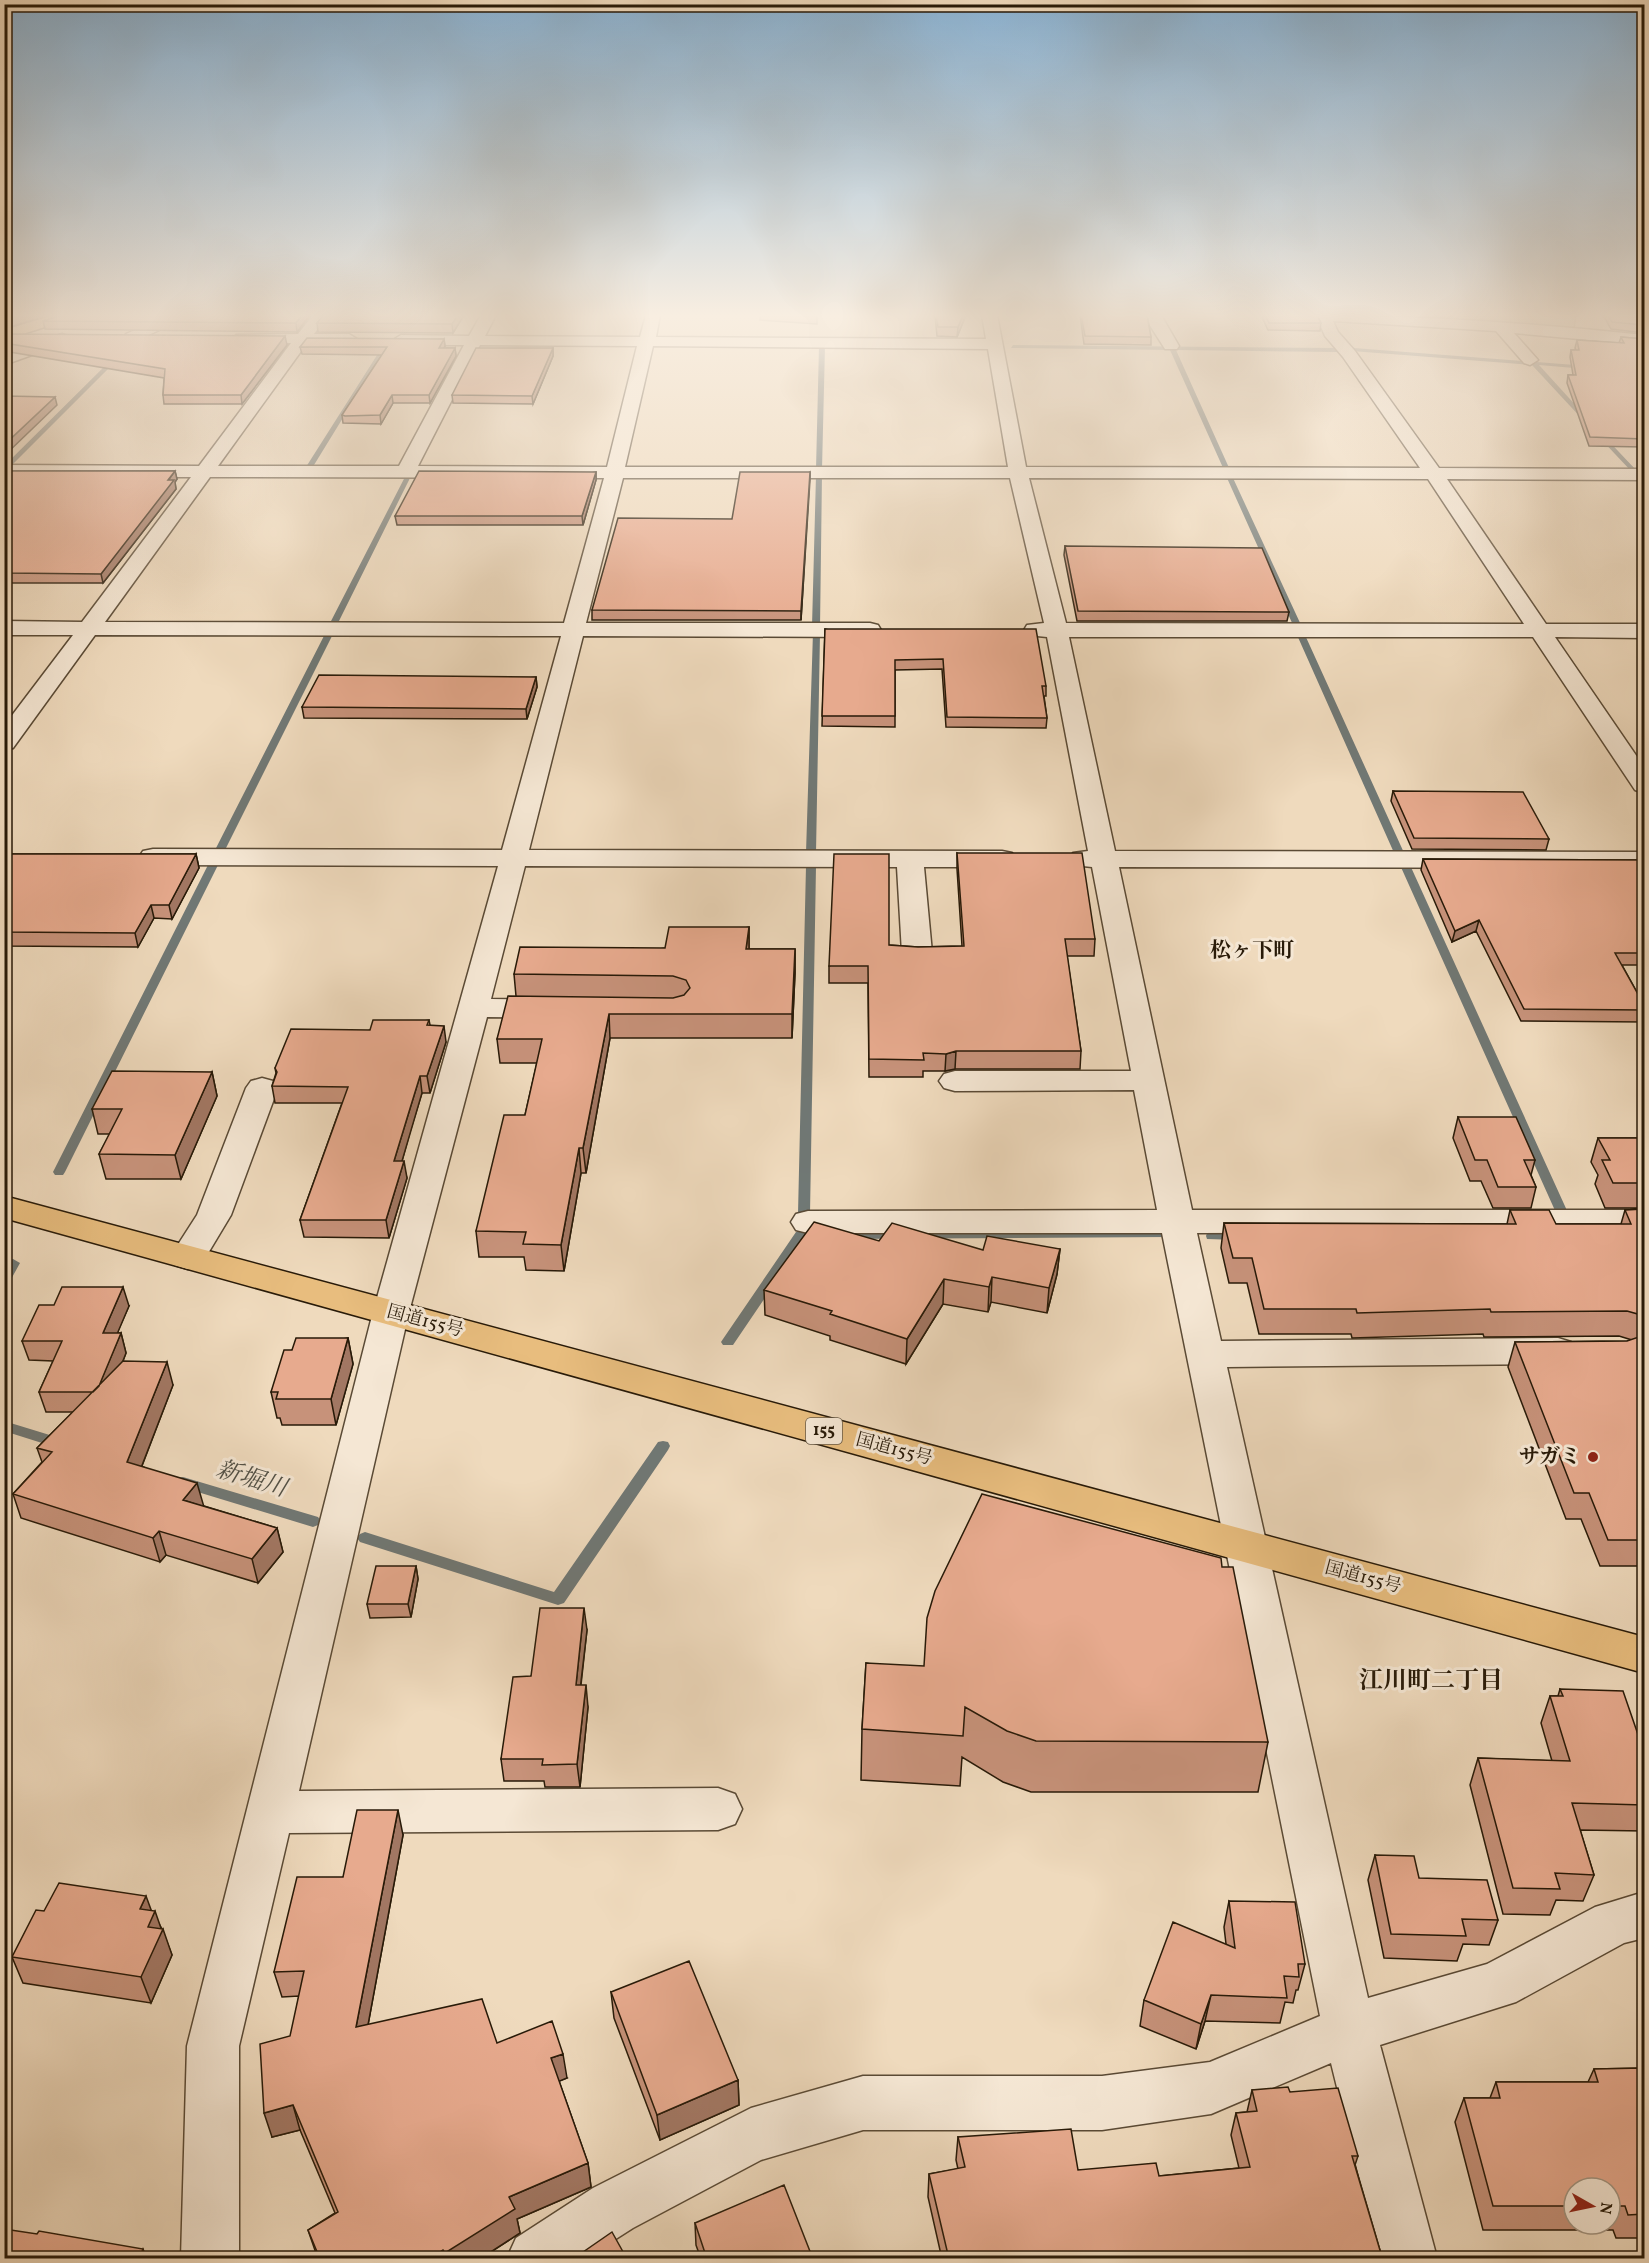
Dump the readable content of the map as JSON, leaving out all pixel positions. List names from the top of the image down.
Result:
{
  "streets": {
    "main road": ["国道155号", "155"]
  },
  "districts": ["松ヶ下町", "江川町二丁目"],
  "water": ["新堀川"],
  "places": ["サガミ"],
  "north": "right"
}
